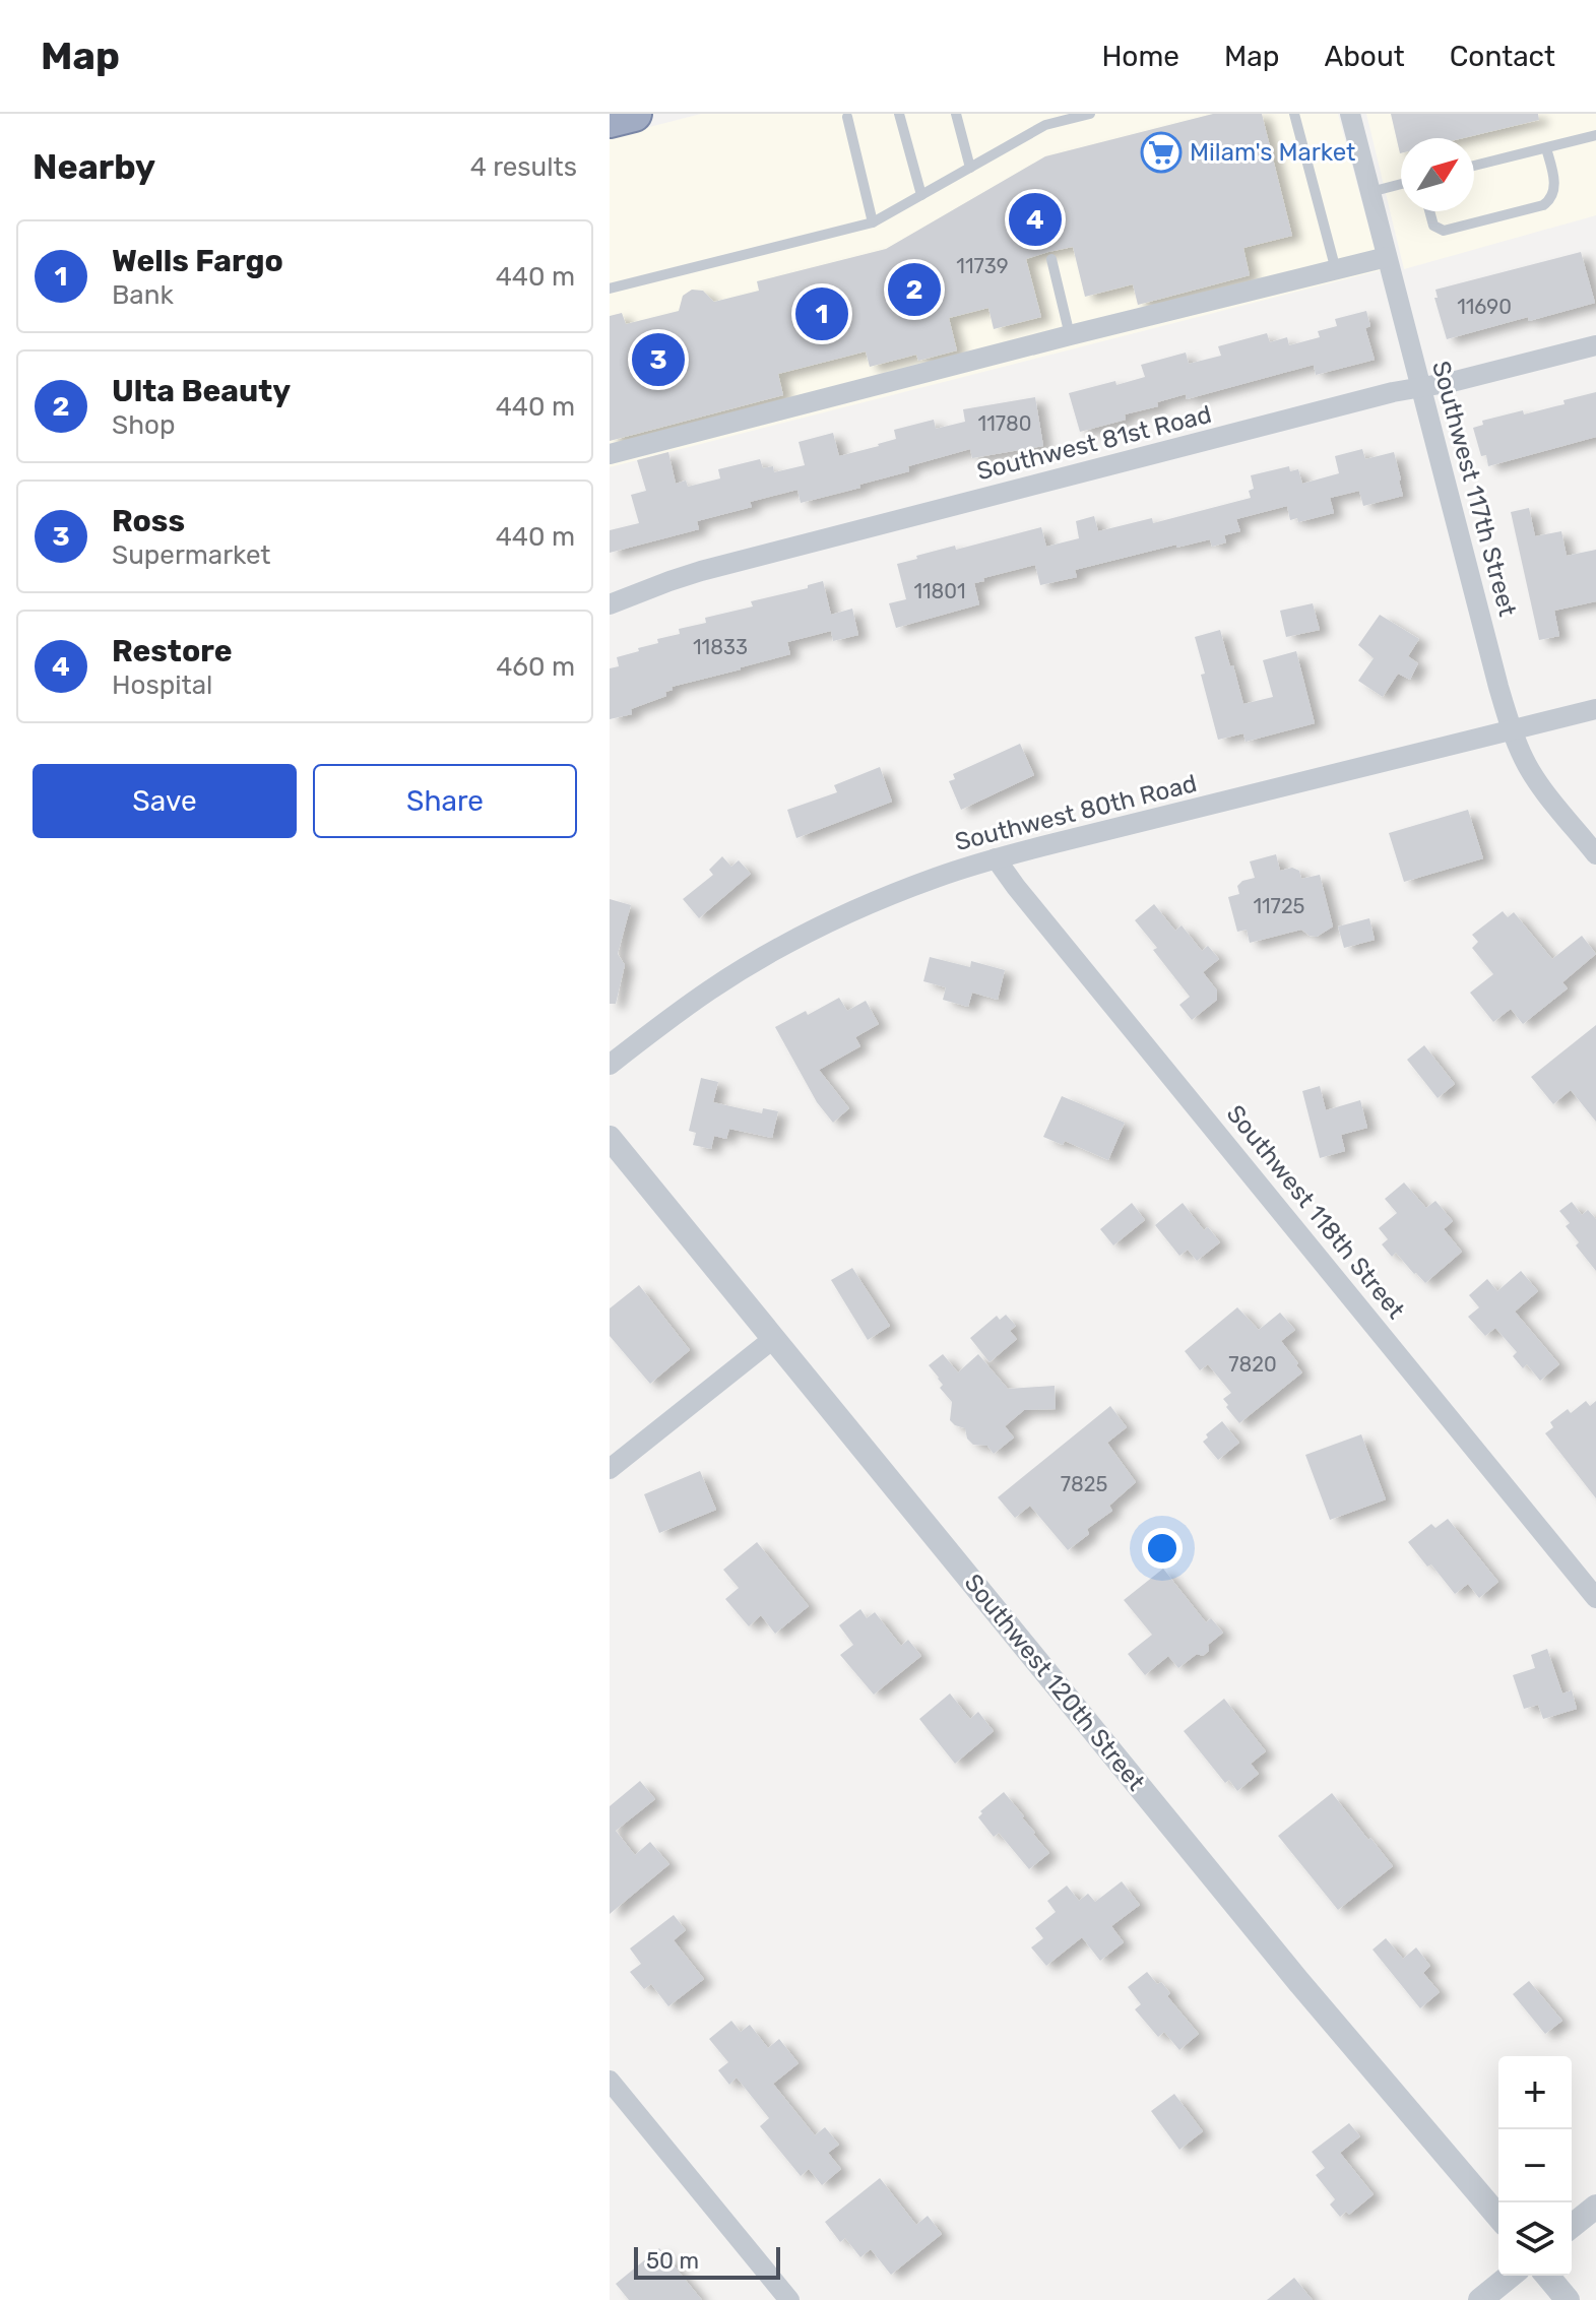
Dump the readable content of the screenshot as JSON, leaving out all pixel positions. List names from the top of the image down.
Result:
{
  "streets": {
    "street": [
      "Southwest 81st Road",
      "Southwest 117th Street",
      "Southwest 80th Road",
      "Southwest 118th Street",
      "Southwest 120th Street"
    ]
  },
  "crossings": [
    ["Southwest 81st Road", "Southwest 117th Street"],
    ["Southwest 117th Street", "Southwest 80th Road"],
    ["Southwest 80th Road", "Southwest 118th Street"]
  ],
  "places": {
    "supermarket": ["Milam's Market"]
  },
  "house_numbers": [
    "11739",
    "11690",
    "11780",
    "11801",
    "11833",
    "11725",
    "7820",
    "7825"
  ],
  "scale_bar": "50 m",
  "north": "top right",
  "page": {
    "header": "Map",
    "nav": [
      "Home",
      "Map",
      "About",
      "Contact"
    ],
    "heading": ["Nearby", "4 results"],
    "pins": [
      "4",
      "2",
      "1",
      "3"
    ],
    "list": [
      {
        "mark": "1",
        "name": "Wells Fargo",
        "note": "Bank",
        "value": "440 m"
      },
      {
        "mark": "2",
        "name": "Ulta Beauty",
        "note": "Shop",
        "value": "440 m"
      },
      {
        "mark": "3",
        "name": "Ross",
        "note": "Supermarket",
        "value": "440 m"
      },
      {
        "mark": "4",
        "name": "Restore",
        "note": "Hospital",
        "value": "460 m"
      }
    ],
    "buttons": ["Save", "Share"],
    "map_buttons": ["+", "−"],
    "scale": "50 m"
  }
}
